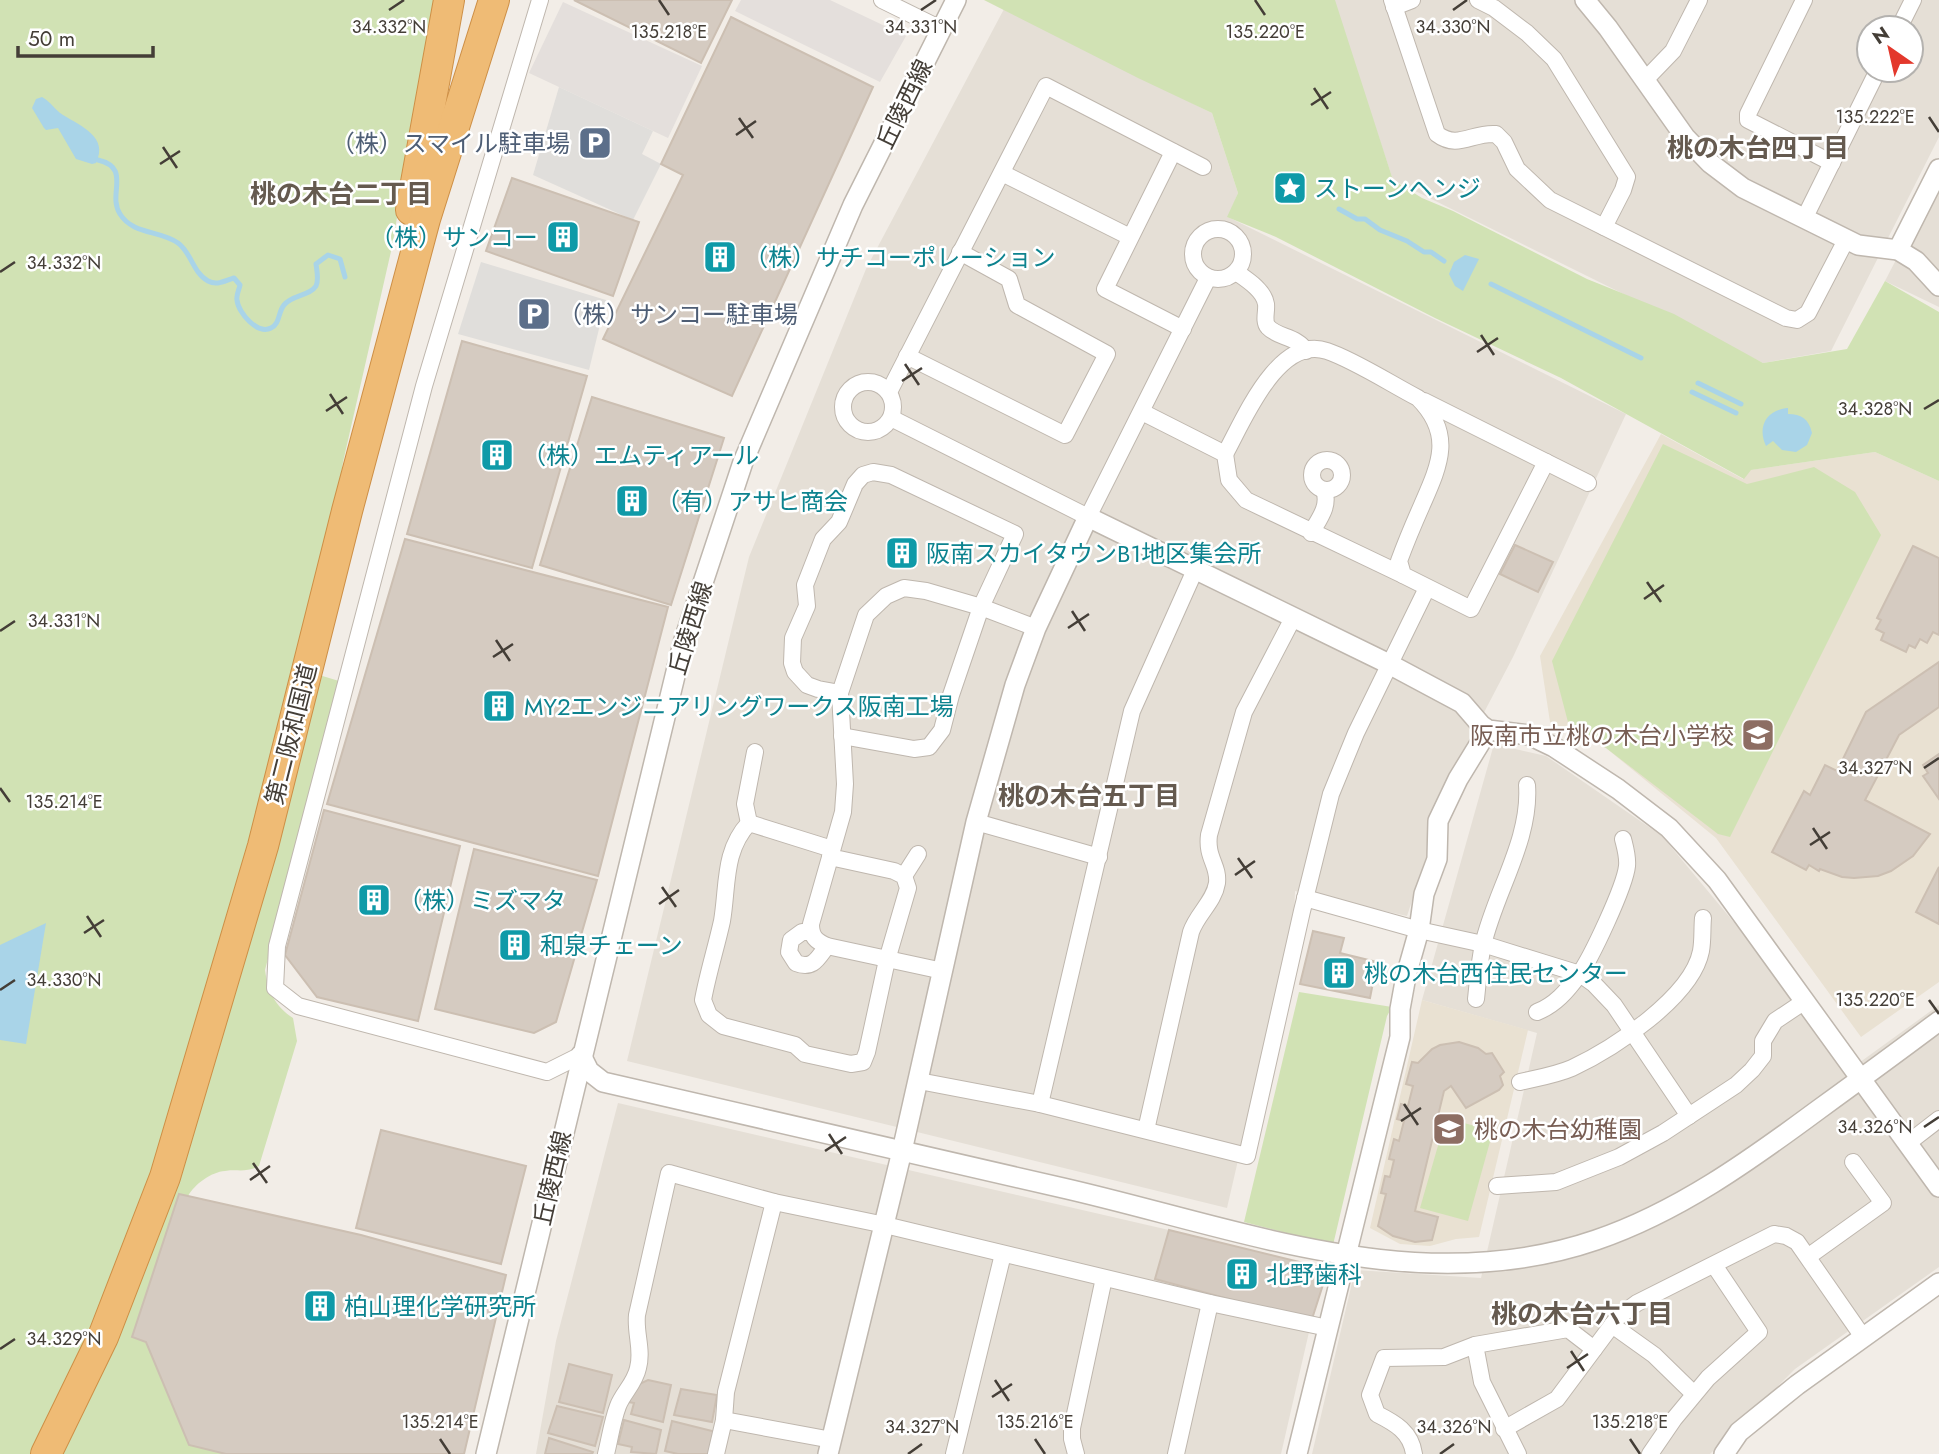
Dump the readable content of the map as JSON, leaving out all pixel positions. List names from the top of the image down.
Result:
{
  "streets": {
    "highway": ["第二阪和国道"],
    "street": ["丘陵西線"]
  },
  "districts": [
    "桃の木台四丁目",
    "桃の木台二丁目",
    "桃の木台五丁目",
    "桃の木台六丁目"
  ],
  "places": {
    "parking": ["（株）スマイル駐車場", "（株）サンコー駐車場"],
    "place": ["ストーンヘンジ"],
    "building": [
      "（株）サンコー",
      "（株）サチコーポレーション",
      "（株）エムティアール",
      "（有）アサヒ商会",
      "阪南スカイタウンB1地区集会所",
      "MY2エンジニアリングワークス阪南工場",
      "（株）ミズマタ",
      "和泉チェーン",
      "桃の木台西住民センター",
      "北野歯科",
      "柏山理化学研究所"
    ],
    "school or university": ["阪南市立桃の木台小学校", "桃の木台幼稚園"]
  },
  "scale_bar": "50 m",
  "north": "top left",
  "coordinates": [
    "34.332°N",
    "34.331°N",
    "34.330°N",
    "135.218°E",
    "135.220°E",
    "135.222°E",
    "34.328°N",
    "34.327°N",
    "135.214°E",
    "34.326°N",
    "34.329°N",
    "135.216°E"
  ]
}
